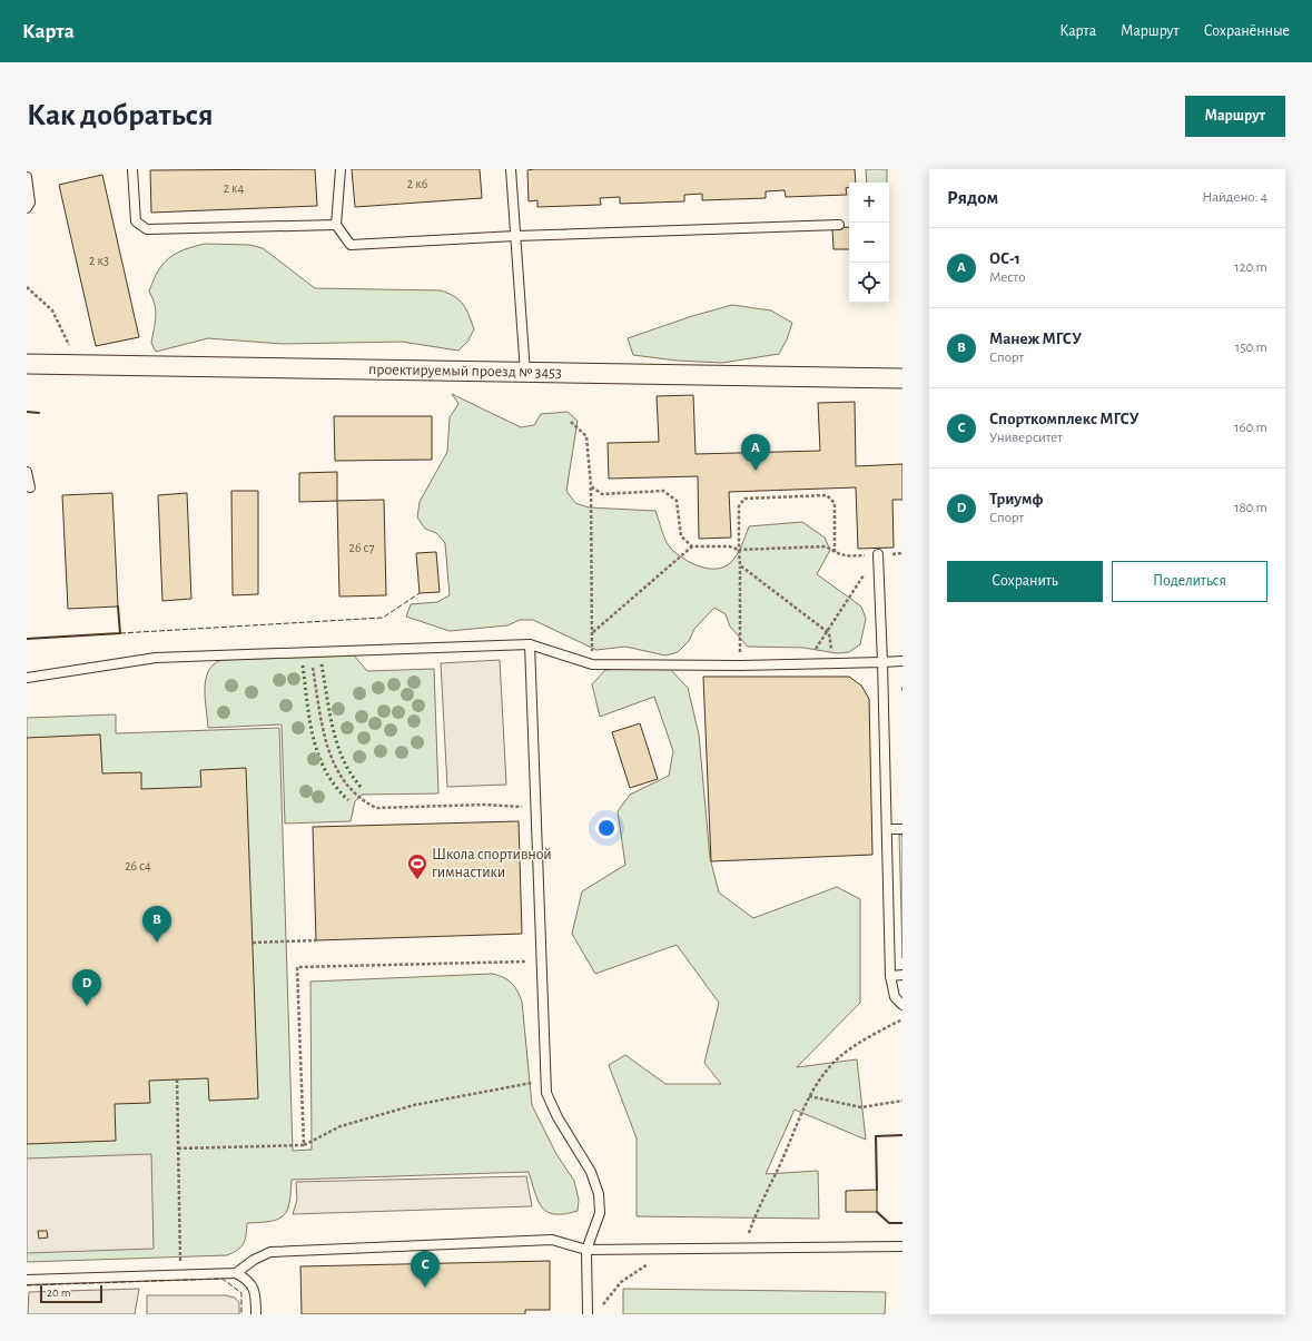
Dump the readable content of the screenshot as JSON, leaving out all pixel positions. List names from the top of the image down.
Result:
{
  "streets": {
    "street": ["проектируемый проезд № 3453"]
  },
  "places": {
    "sports": ["Школа спортивной гимнастики"]
  },
  "house_numbers": [
    "2 к6",
    "2 к4",
    "2 к3",
    "26 с7",
    "26 с4"
  ],
  "scale_bar": "20 m",
  "page": {
    "header": "Карта",
    "nav": ["Карта", "Маршрут", "Сохранённые"],
    "buttons": [
      "Маршрут",
      ["Сохранить", "Поделиться"]
    ],
    "title": "Как добраться",
    "heading": ["Рядом", "Найдено: 4"],
    "map_buttons": ["+", "−"],
    "list": [
      {
        "mark": "A",
        "name": "ОС-1",
        "note": "Место",
        "value": "120 m"
      },
      {
        "mark": "B",
        "name": "Манеж МГСУ",
        "note": "Спорт",
        "value": "150 m"
      },
      {
        "mark": "C",
        "name": "Спорткомплекс МГСУ",
        "note": "Университет",
        "value": "160 m"
      },
      {
        "mark": "D",
        "name": "Триумф",
        "note": "Спорт",
        "value": "180 m"
      }
    ],
    "pins": [
      "A",
      "B",
      "D",
      "C"
    ],
    "scale": "20 m"
  }
}
